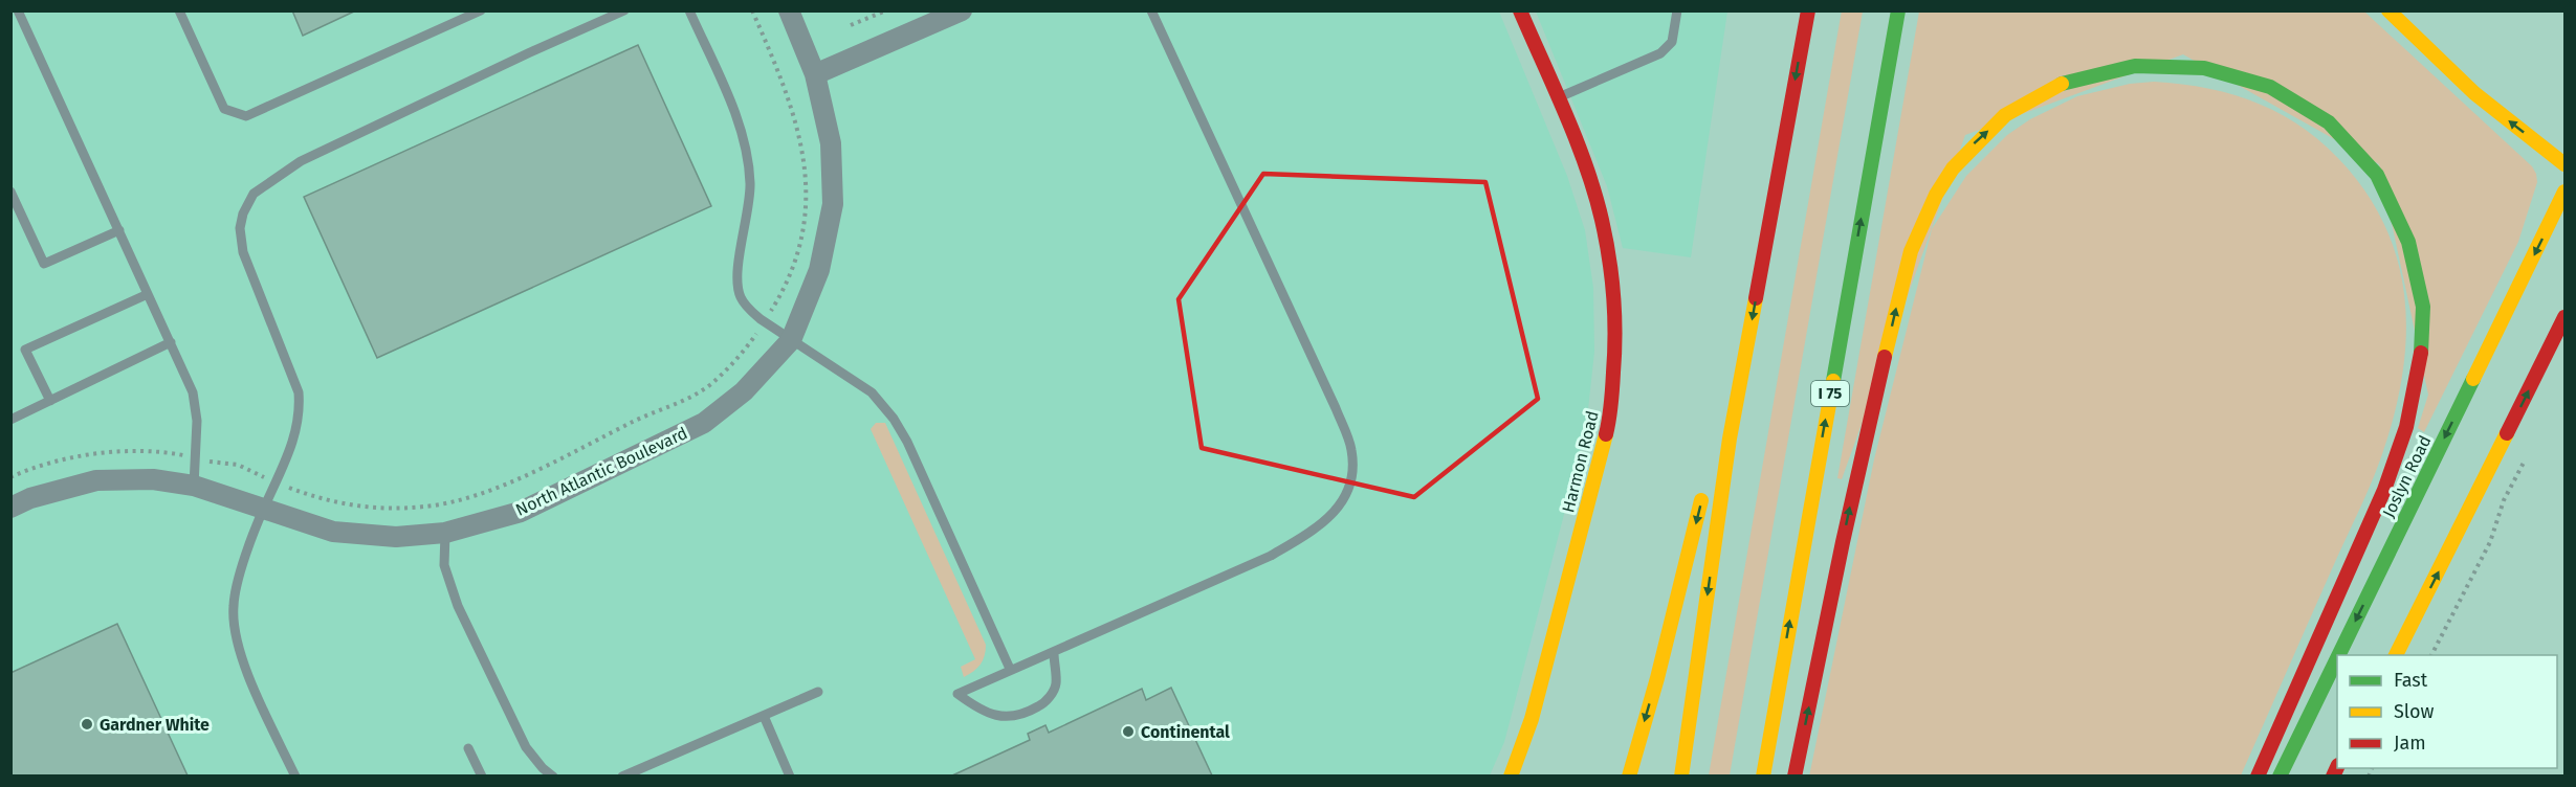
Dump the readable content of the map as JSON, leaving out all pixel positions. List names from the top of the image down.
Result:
{
  "streets": {
    "main road": ["I 75", "Harmon Road", "Joslyn Road"],
    "street": ["North Atlantic Boulevard"]
  },
  "places": ["Gardner White", "Continental"],
  "legend": ["Fast", "Slow", "Jam"]
}
